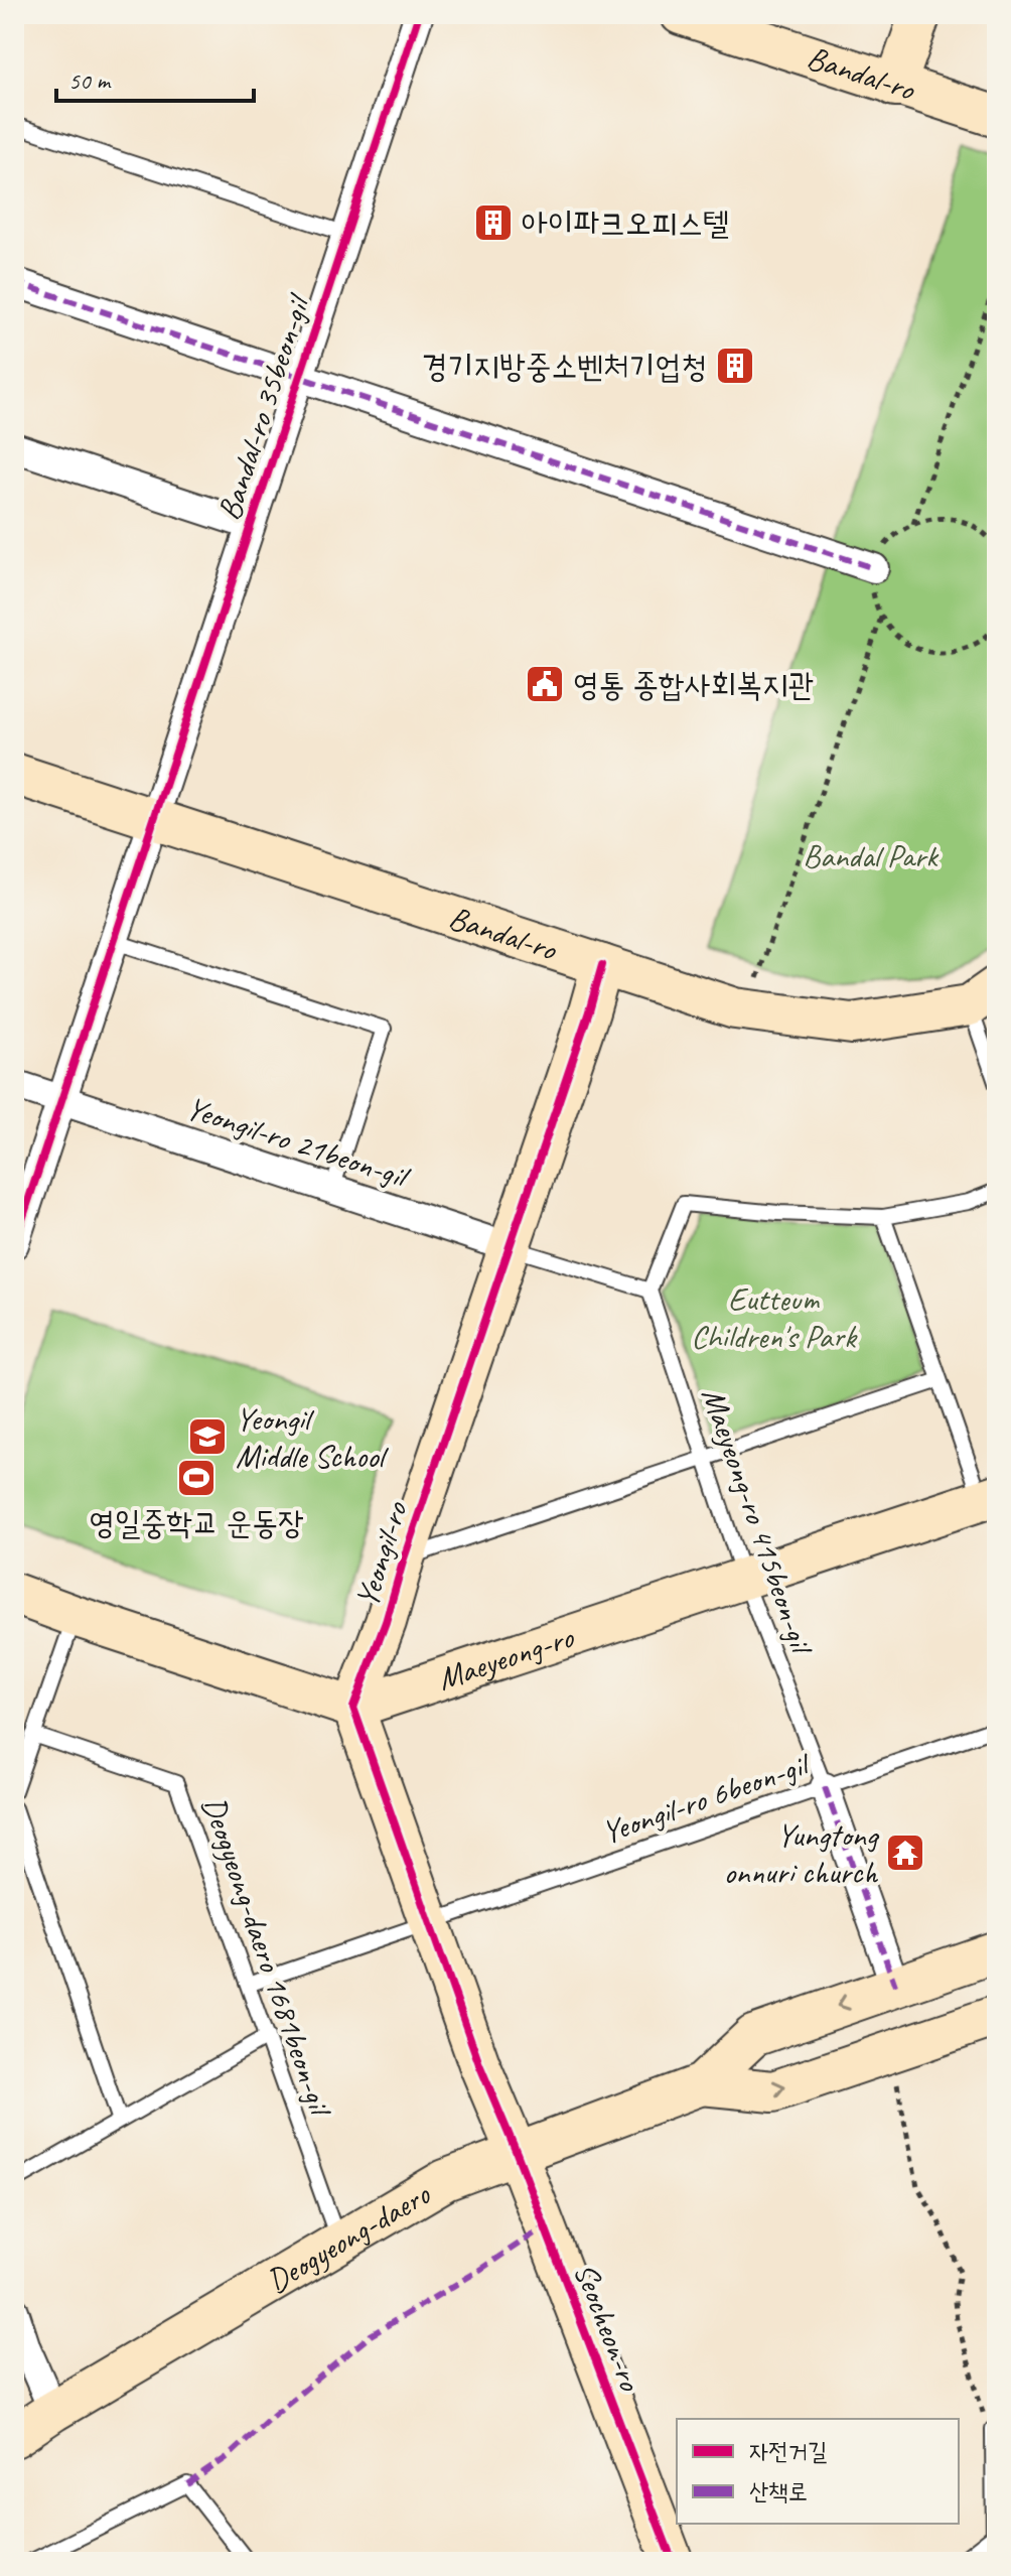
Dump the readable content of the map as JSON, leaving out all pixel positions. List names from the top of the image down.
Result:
{
  "streets": {
    "street": [
      "Bandal-ro",
      "Bandal-ro 35beon-gil",
      "Yeongil-ro 21beon-gil",
      "Yeongil-ro",
      "Maeyeong-ro",
      "Deogyeong-daero",
      "Seocheon-ro"
    ],
    "lane": ["Maeyeong-ro 415beon-gil", "Yeongil-ro 6beon-gil", "Deogyeong-daero 1681beon-gil"]
  },
  "crossings": [
    ["Bandal-ro", "Bandal-ro 35beon-gil"],
    ["Bandal-ro", "Yeongil-ro"],
    ["Bandal-ro 35beon-gil", "Yeongil-ro 21beon-gil"],
    ["Yeongil-ro 21beon-gil", "Yeongil-ro"],
    ["Maeyeong-ro 415beon-gil", "Maeyeong-ro"],
    ["Maeyeong-ro 415beon-gil", "Yeongil-ro 6beon-gil"],
    ["Yeongil-ro", "Maeyeong-ro"],
    ["Yeongil-ro 6beon-gil", "Deogyeong-daero 1681beon-gil"],
    ["Deogyeong-daero 1681beon-gil", "Deogyeong-daero"],
    ["Deogyeong-daero", "Seocheon-ro"]
  ],
  "parks": ["Bandal Park", "Eutteum Children's Park"],
  "places": {
    "building": ["아이파크오피스텔", "경기지방중소벤처기업청"],
    "public building": ["영통 종합사회복지관"],
    "school or university": ["Yeongil Middle School"],
    "sports": ["영일중학교 운동장"],
    "temple": ["Yungtong onnuri church"]
  },
  "legend": ["자전거길", "산책로"],
  "scale_bar": "50 m"
}
